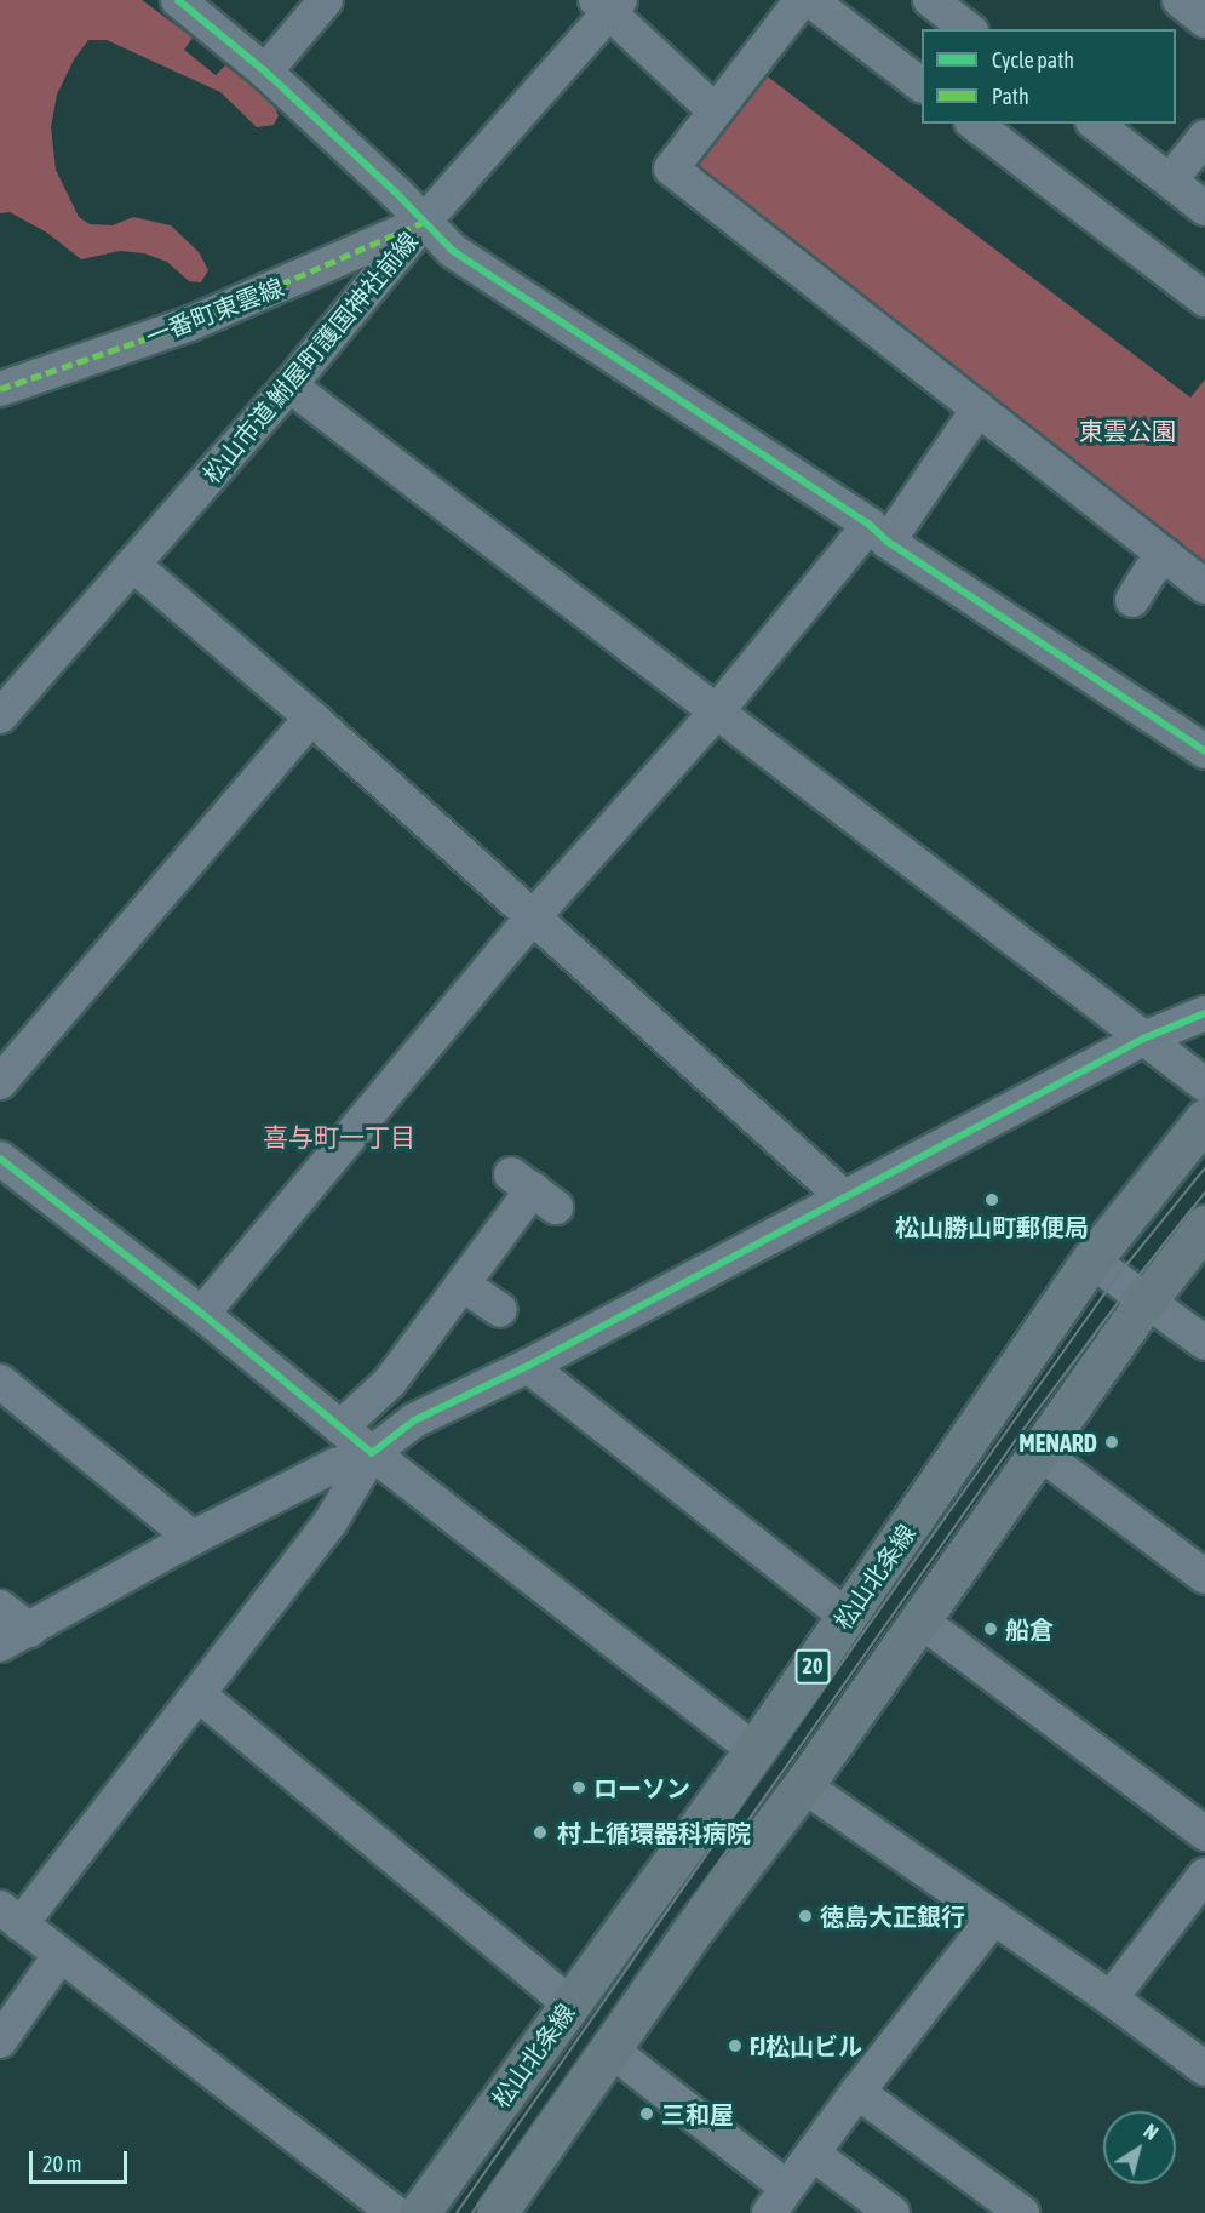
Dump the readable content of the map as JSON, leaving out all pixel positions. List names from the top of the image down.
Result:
{
  "streets": {
    "main road": ["松山北条線", "20"],
    "street": ["一番町東雲線", "松山市道 鮒屋町護国神社前線"]
  },
  "crossings": [
    ["一番町東雲線", "松山市道 鮒屋町護国神社前線"]
  ],
  "districts": ["喜与町一丁目"],
  "parks": ["東雲公園"],
  "places": [
    "松山勝山町郵便局",
    "MENARD",
    "船倉",
    "ローソン",
    "村上循環器科病院",
    "徳島大正銀行",
    "FJ松山ビル",
    "三和屋"
  ],
  "legend": ["Cycle path", "Path"],
  "scale_bar": "20 m",
  "north": "top right"
}
